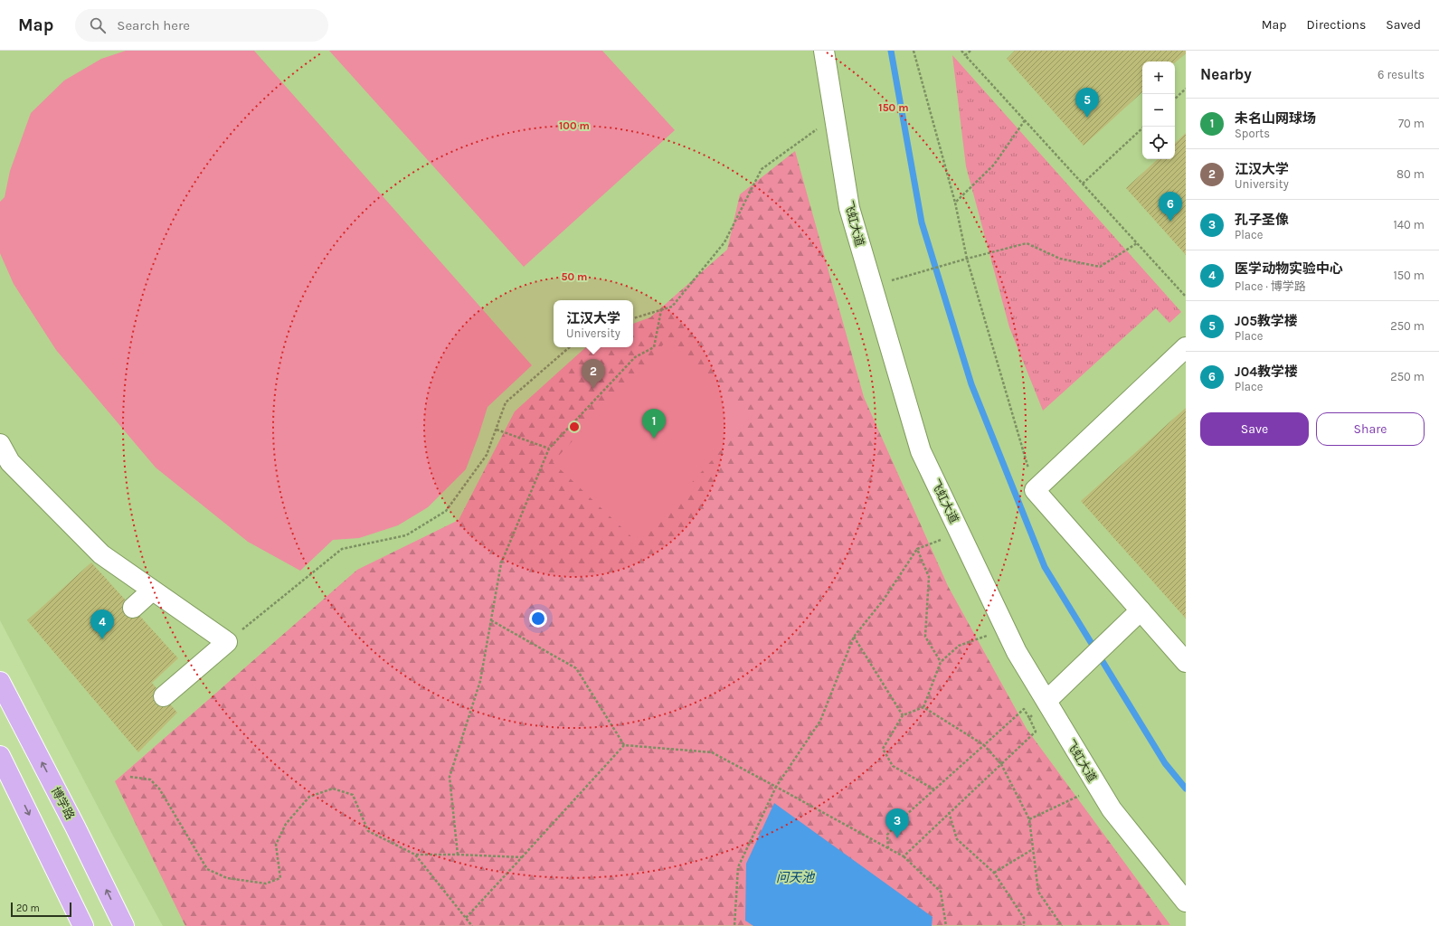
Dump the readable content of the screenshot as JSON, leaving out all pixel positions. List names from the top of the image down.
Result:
{
  "streets": {
    "main road": ["博学路"],
    "lane": ["飞虹大道"]
  },
  "water": ["问天池"],
  "scale_bar": "20 m",
  "page": {
    "header": "Map",
    "search": "Search here",
    "nav": ["Map", "Directions", "Saved"],
    "heading": ["Nearby", "6 results"],
    "map_buttons": ["+", "−"],
    "pins": [
      "5",
      "6",
      "2",
      "1",
      "4",
      "3"
    ],
    "list": [
      {
        "mark": "1",
        "name": "未名山网球场",
        "note": "Sports",
        "value": "70 m"
      },
      {
        "mark": "2",
        "name": "江汉大学",
        "note": "University",
        "value": "80 m"
      },
      {
        "mark": "3",
        "name": "孔子圣像",
        "note": "Place",
        "value": "140 m"
      },
      {
        "mark": "4",
        "name": "医学动物实验中心",
        "note": "Place · 博学路",
        "value": "150 m"
      },
      {
        "mark": "5",
        "name": "J05教学楼",
        "note": "Place",
        "value": "250 m"
      },
      {
        "mark": "6",
        "name": "J04教学楼",
        "note": "Place",
        "value": "250 m"
      }
    ],
    "popup": ["江汉大学", "University"],
    "buttons": ["Save", "Share"],
    "scale": "20 m"
  },
  "rings": ["150 m", "100 m", "50 m"]
}
